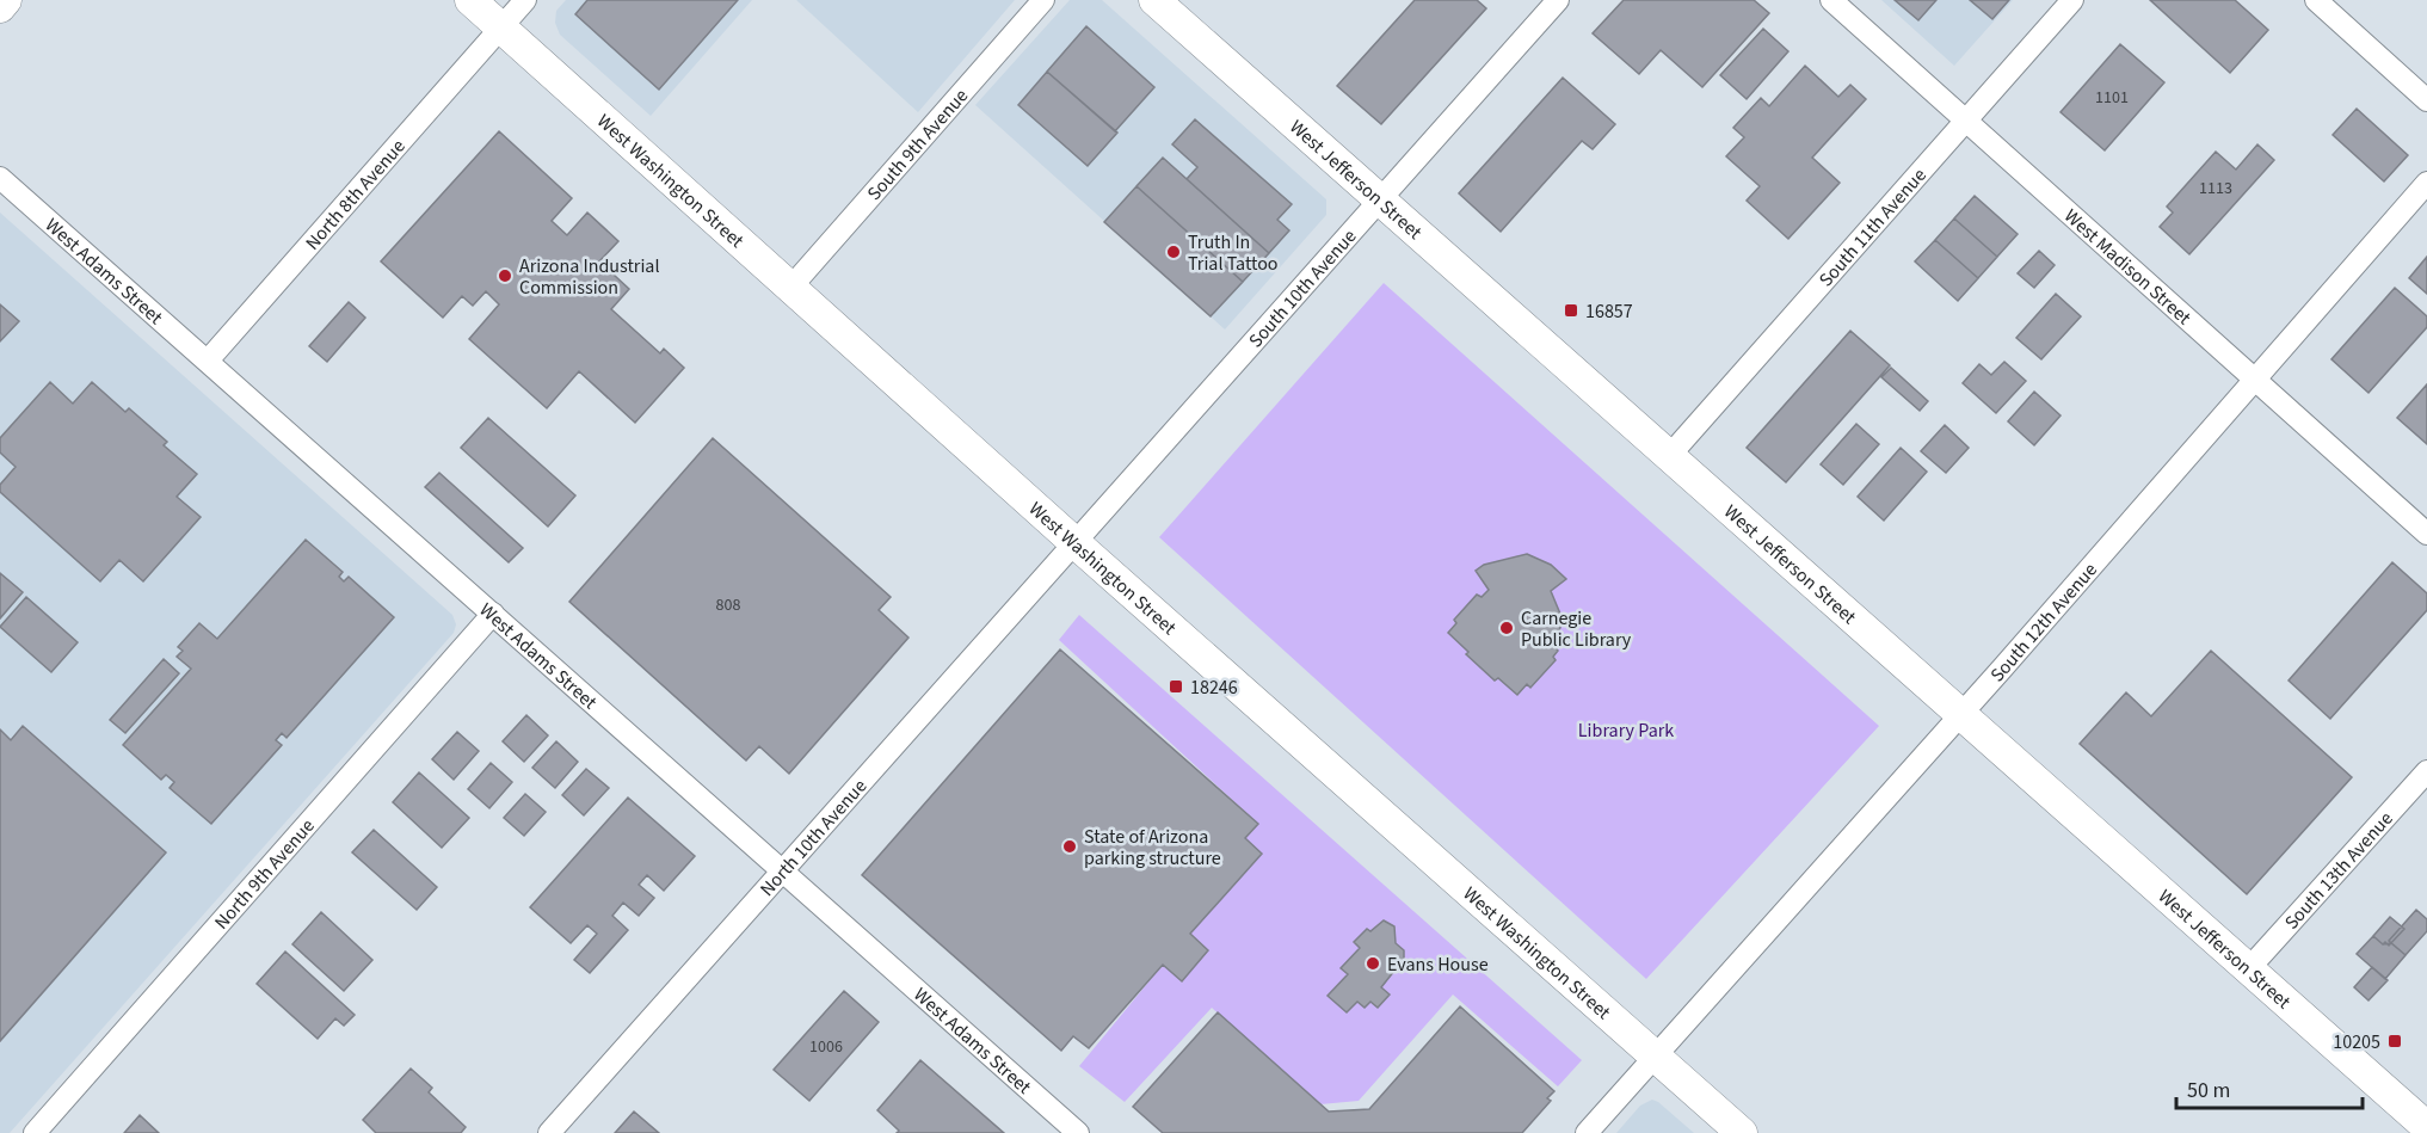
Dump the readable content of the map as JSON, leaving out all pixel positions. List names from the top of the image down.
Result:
{
  "streets": {
    "main road": ["West Jefferson Street", "West Washington Street"],
    "street": [
      "South 9th Avenue",
      "North 8th Avenue",
      "South 11th Avenue",
      "West Madison Street",
      "West Adams Street",
      "South 10th Avenue",
      "South 12th Avenue",
      "North 10th Avenue",
      "South 13th Avenue",
      "North 9th Avenue"
    ]
  },
  "crossings": [
    ["South 9th Avenue", "West Washington Street"],
    ["West Jefferson Street", "South 11th Avenue"],
    ["West Jefferson Street", "South 10th Avenue"],
    ["West Jefferson Street", "South 12th Avenue"],
    ["West Jefferson Street", "South 13th Avenue"],
    ["West Washington Street", "North 8th Avenue"],
    ["West Washington Street", "South 10th Avenue"],
    ["West Washington Street", "South 12th Avenue"],
    ["West Washington Street", "North 10th Avenue"],
    ["North 8th Avenue", "West Adams Street"],
    ["South 11th Avenue", "West Madison Street"],
    ["West Madison Street", "South 12th Avenue"],
    ["West Adams Street", "North 10th Avenue"],
    ["West Adams Street", "North 9th Avenue"],
    ["South 10th Avenue", "North 10th Avenue"]
  ],
  "parks": ["Library Park"],
  "places": {
    "other": [
      "Truth In Trial Tattoo",
      "Arizona Industrial Commission",
      "Carnegie Public Library",
      "State of Arizona parking structure",
      "Evans House"
    ],
    "transit": ["16857", "18246", "10205"]
  },
  "house_numbers": [
    "1101",
    "1113",
    "808",
    "1006"
  ],
  "scale_bar": "50 m"
}
